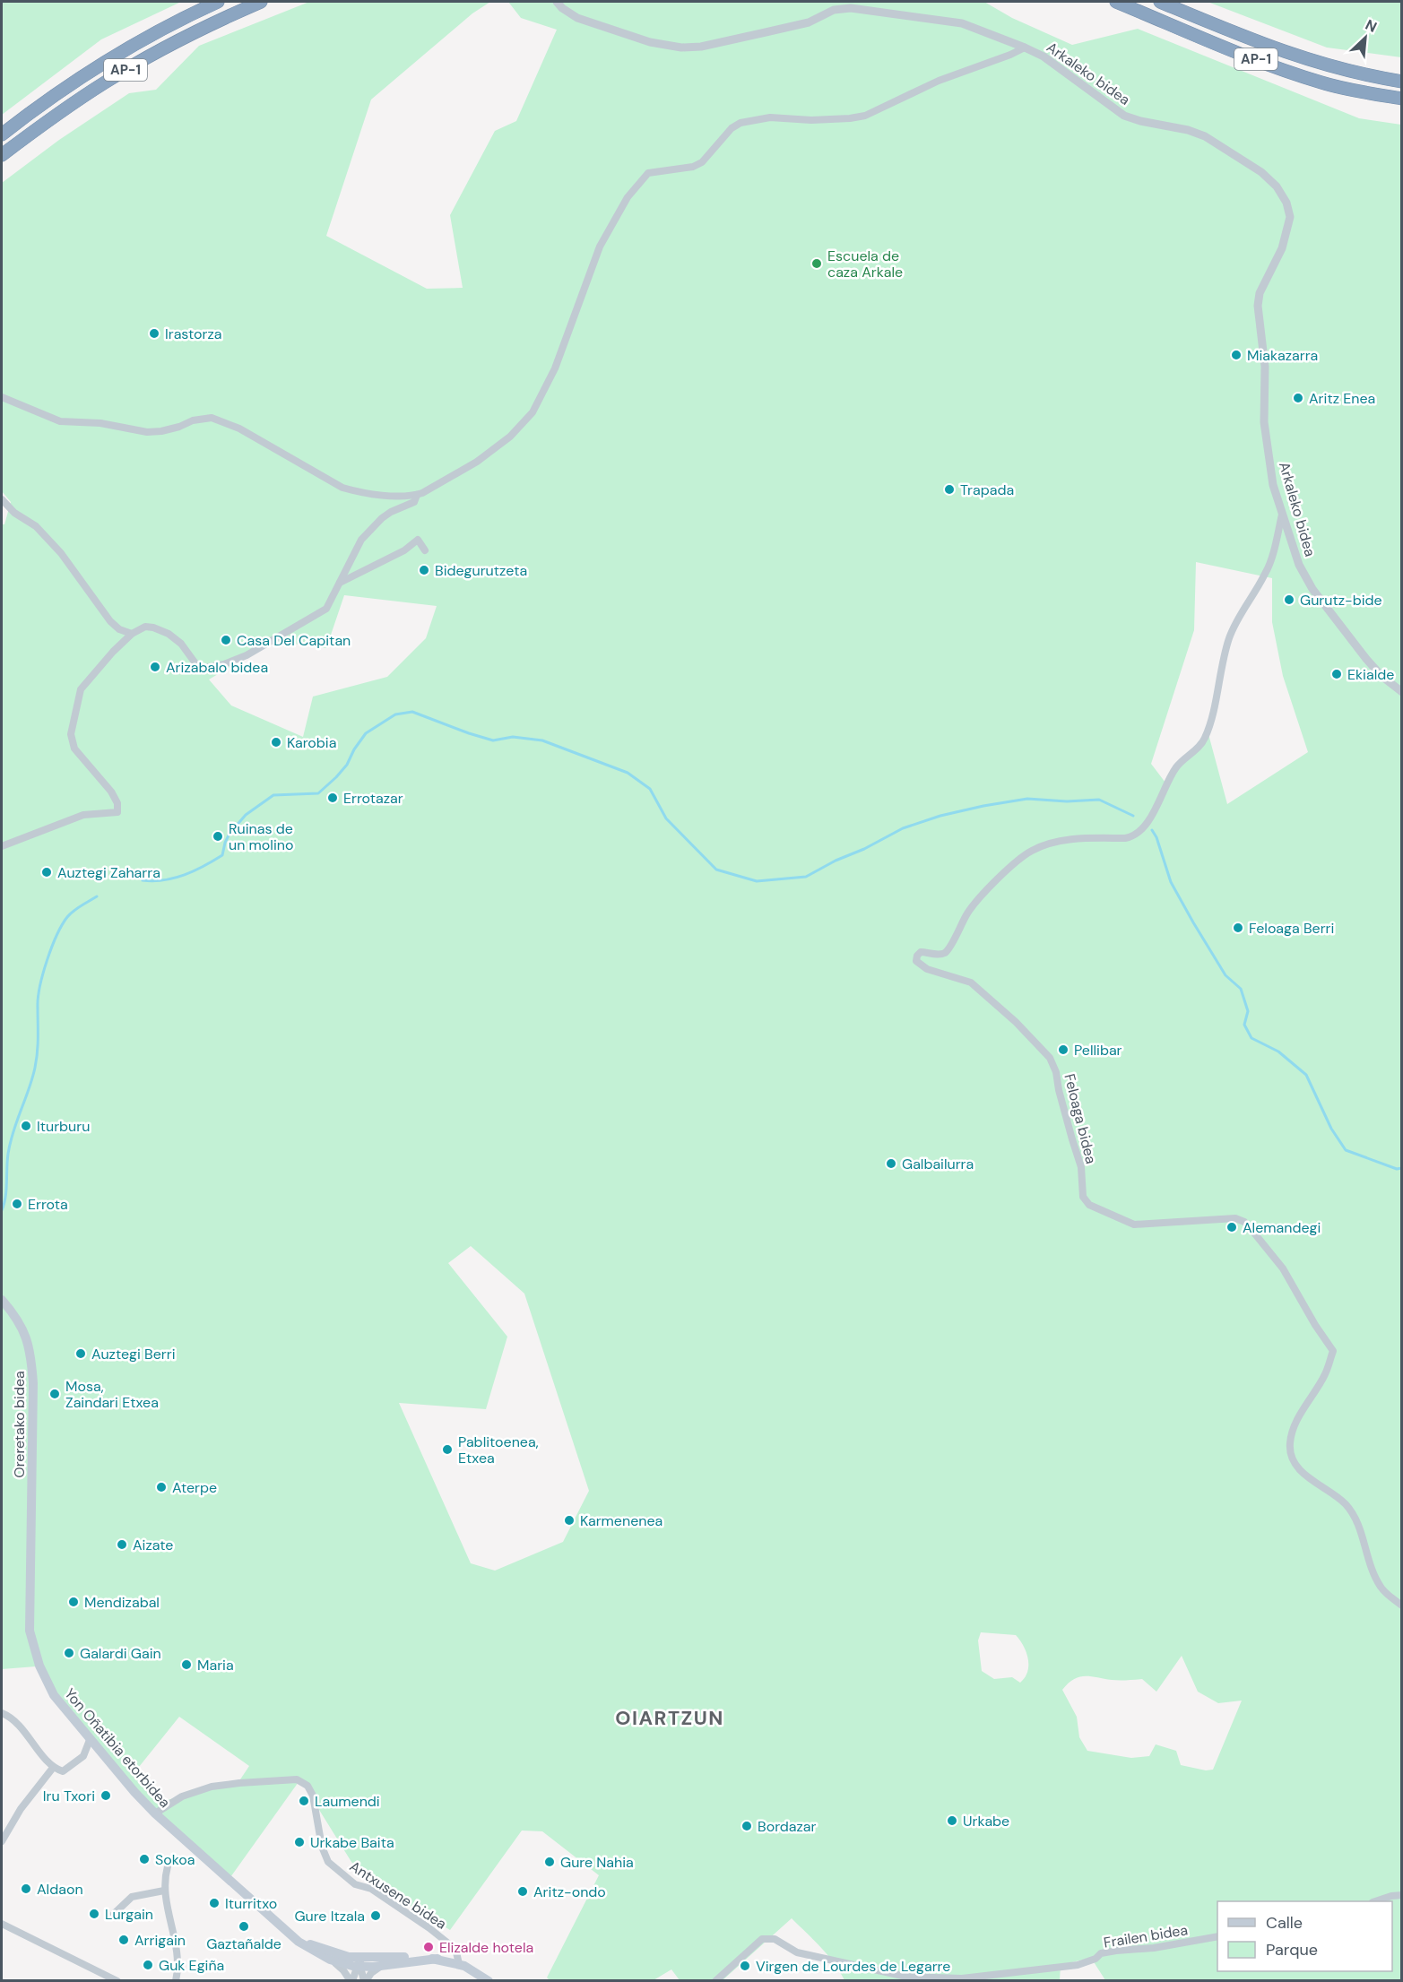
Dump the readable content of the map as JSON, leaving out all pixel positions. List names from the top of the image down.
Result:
{
  "streets": {
    "highway": ["AP-1"],
    "main road": ["Oreretako bidea", "Yon Oñatibia etorbidea"],
    "street": [
      "Arkaleko bidea",
      "Feloaga bidea",
      "Antxusene bidea",
      "Frailen bidea"
    ]
  },
  "crossings": [
    ["Arkaleko bidea", "Feloaga bidea"],
    ["Oreretako bidea", "Yon Oñatibia etorbidea"],
    ["Yon Oñatibia etorbidea", "Antxusene bidea"]
  ],
  "districts": ["OIARTZUN"],
  "places": [
    "Escuela de caza Arkale",
    "Irastorza",
    "Miakazarra",
    "Aritz Enea",
    "Trapada",
    "Bidegurutzeta",
    "Gurutz-bide",
    "Casa Del Capitan",
    "Arizabalo bidea",
    "Ekialde",
    "Karobia",
    "Errotazar",
    "Ruinas de un molino",
    "Auztegi Zaharra",
    "Feloaga Berri",
    "Pellibar",
    "Iturburu",
    "Galbailurra",
    "Errota",
    "Alemandegi",
    "Auztegi Berri",
    "Mosa, Zaindari Etxea",
    "Pablitoenea, Etxea",
    "Aterpe",
    "Karmenenea",
    "Aizate",
    "Mendizabal",
    "Galardi Gain",
    "Maria",
    "Iru Txori",
    "Laumendi",
    "Urkabe",
    "Bordazar",
    "Urkabe Baita",
    "Sokoa",
    "Gure Nahia",
    "Aldaon",
    "Aritz-ondo",
    "Iturritxo",
    "Lurgain",
    "Gure Itzala",
    "Gaztañalde",
    "Arrigain",
    "Elizalde hotela",
    "Guk Egiña",
    "Virgen de Lourdes de Legarre"
  ],
  "legend": ["Calle", "Parque"],
  "north": "top right"
}
